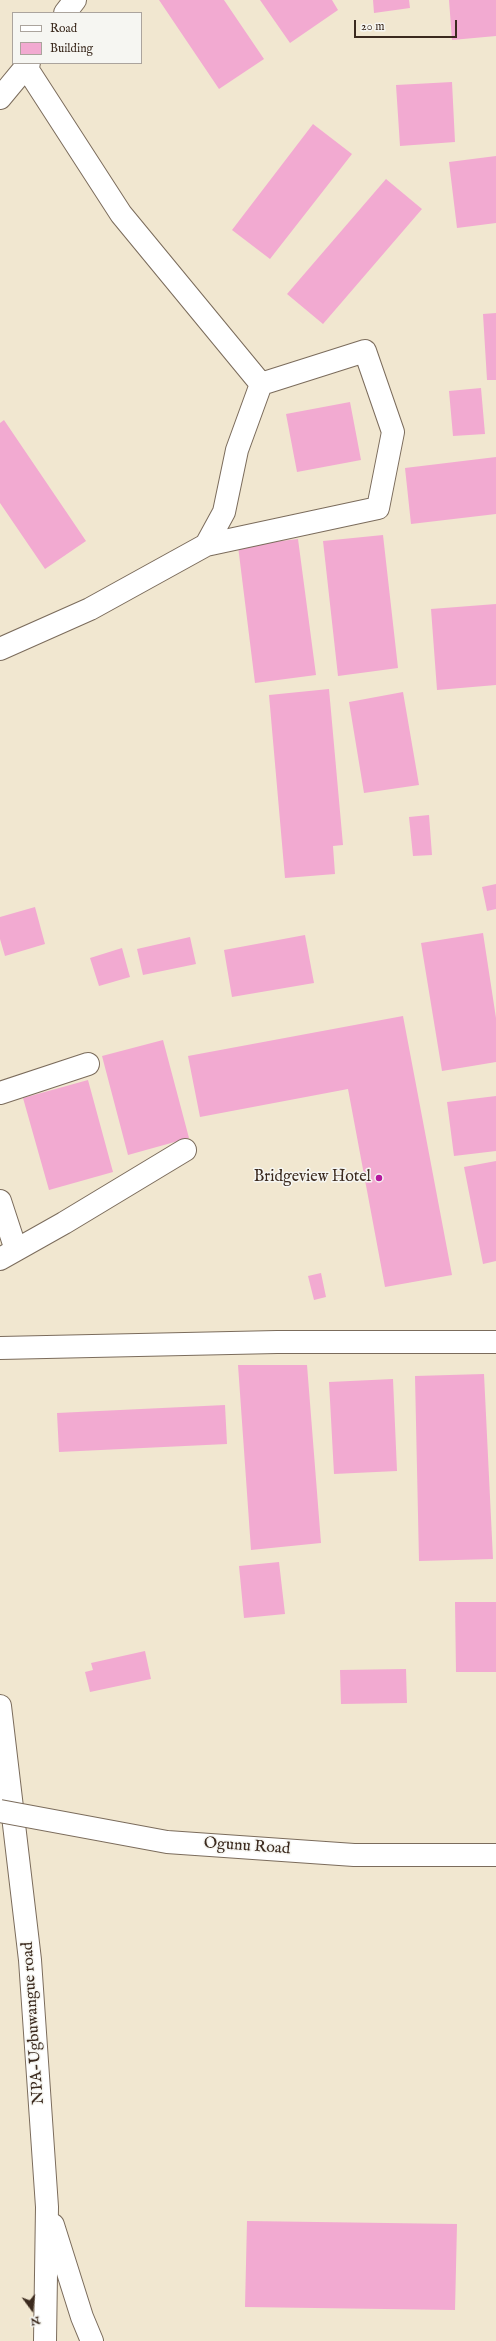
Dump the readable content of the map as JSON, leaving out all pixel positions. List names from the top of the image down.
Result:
{
  "streets": {
    "street": ["Ogunu Road", "NPA-Ugbuwangue road"]
  },
  "places": ["Bridgeview Hotel"],
  "legend": ["Road", "Building"],
  "scale_bar": "20 m",
  "north": "bottom"
}
